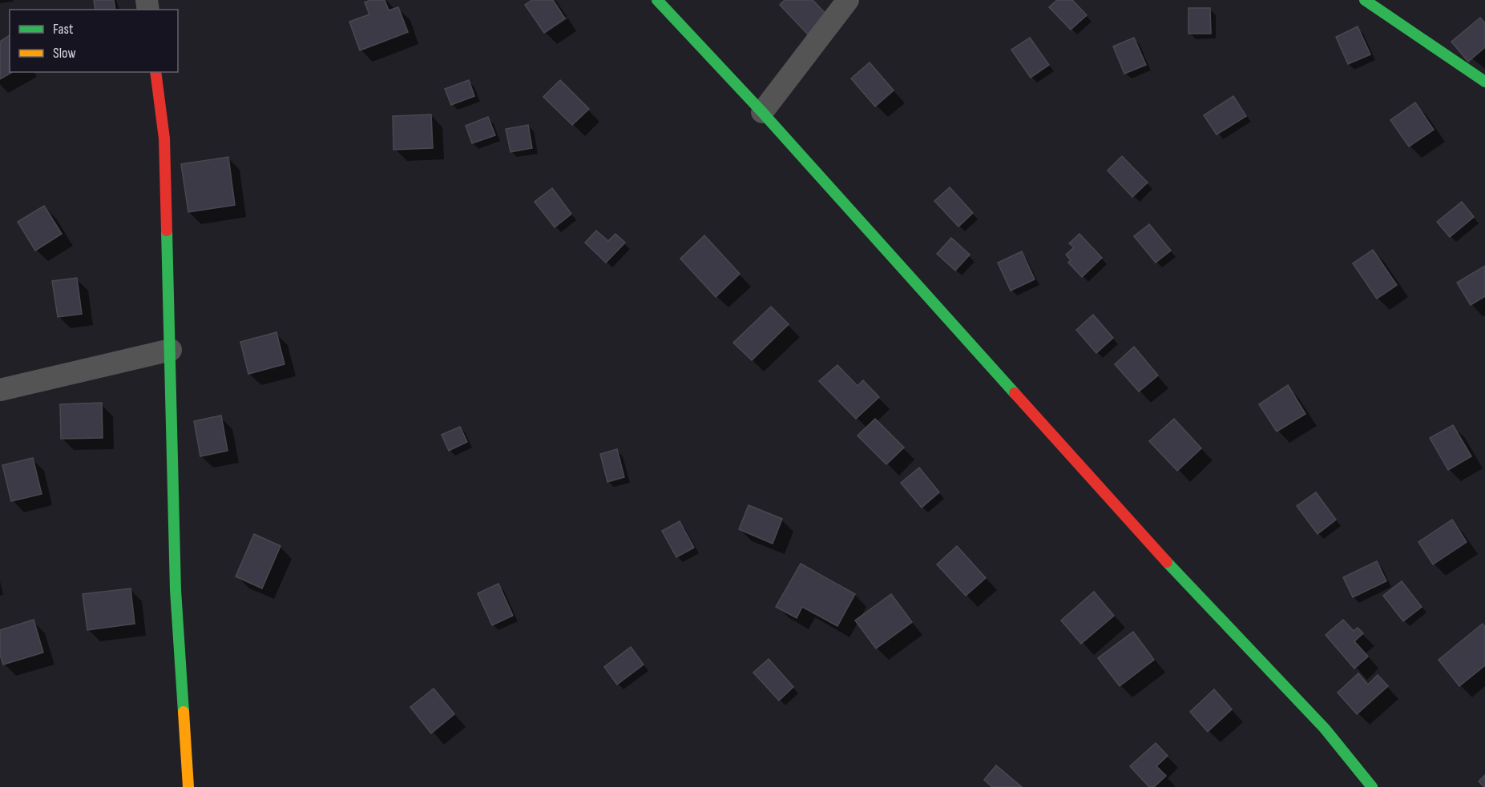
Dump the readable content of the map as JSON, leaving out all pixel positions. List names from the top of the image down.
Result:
{
  "legend": ["Fast", "Slow"]
}
